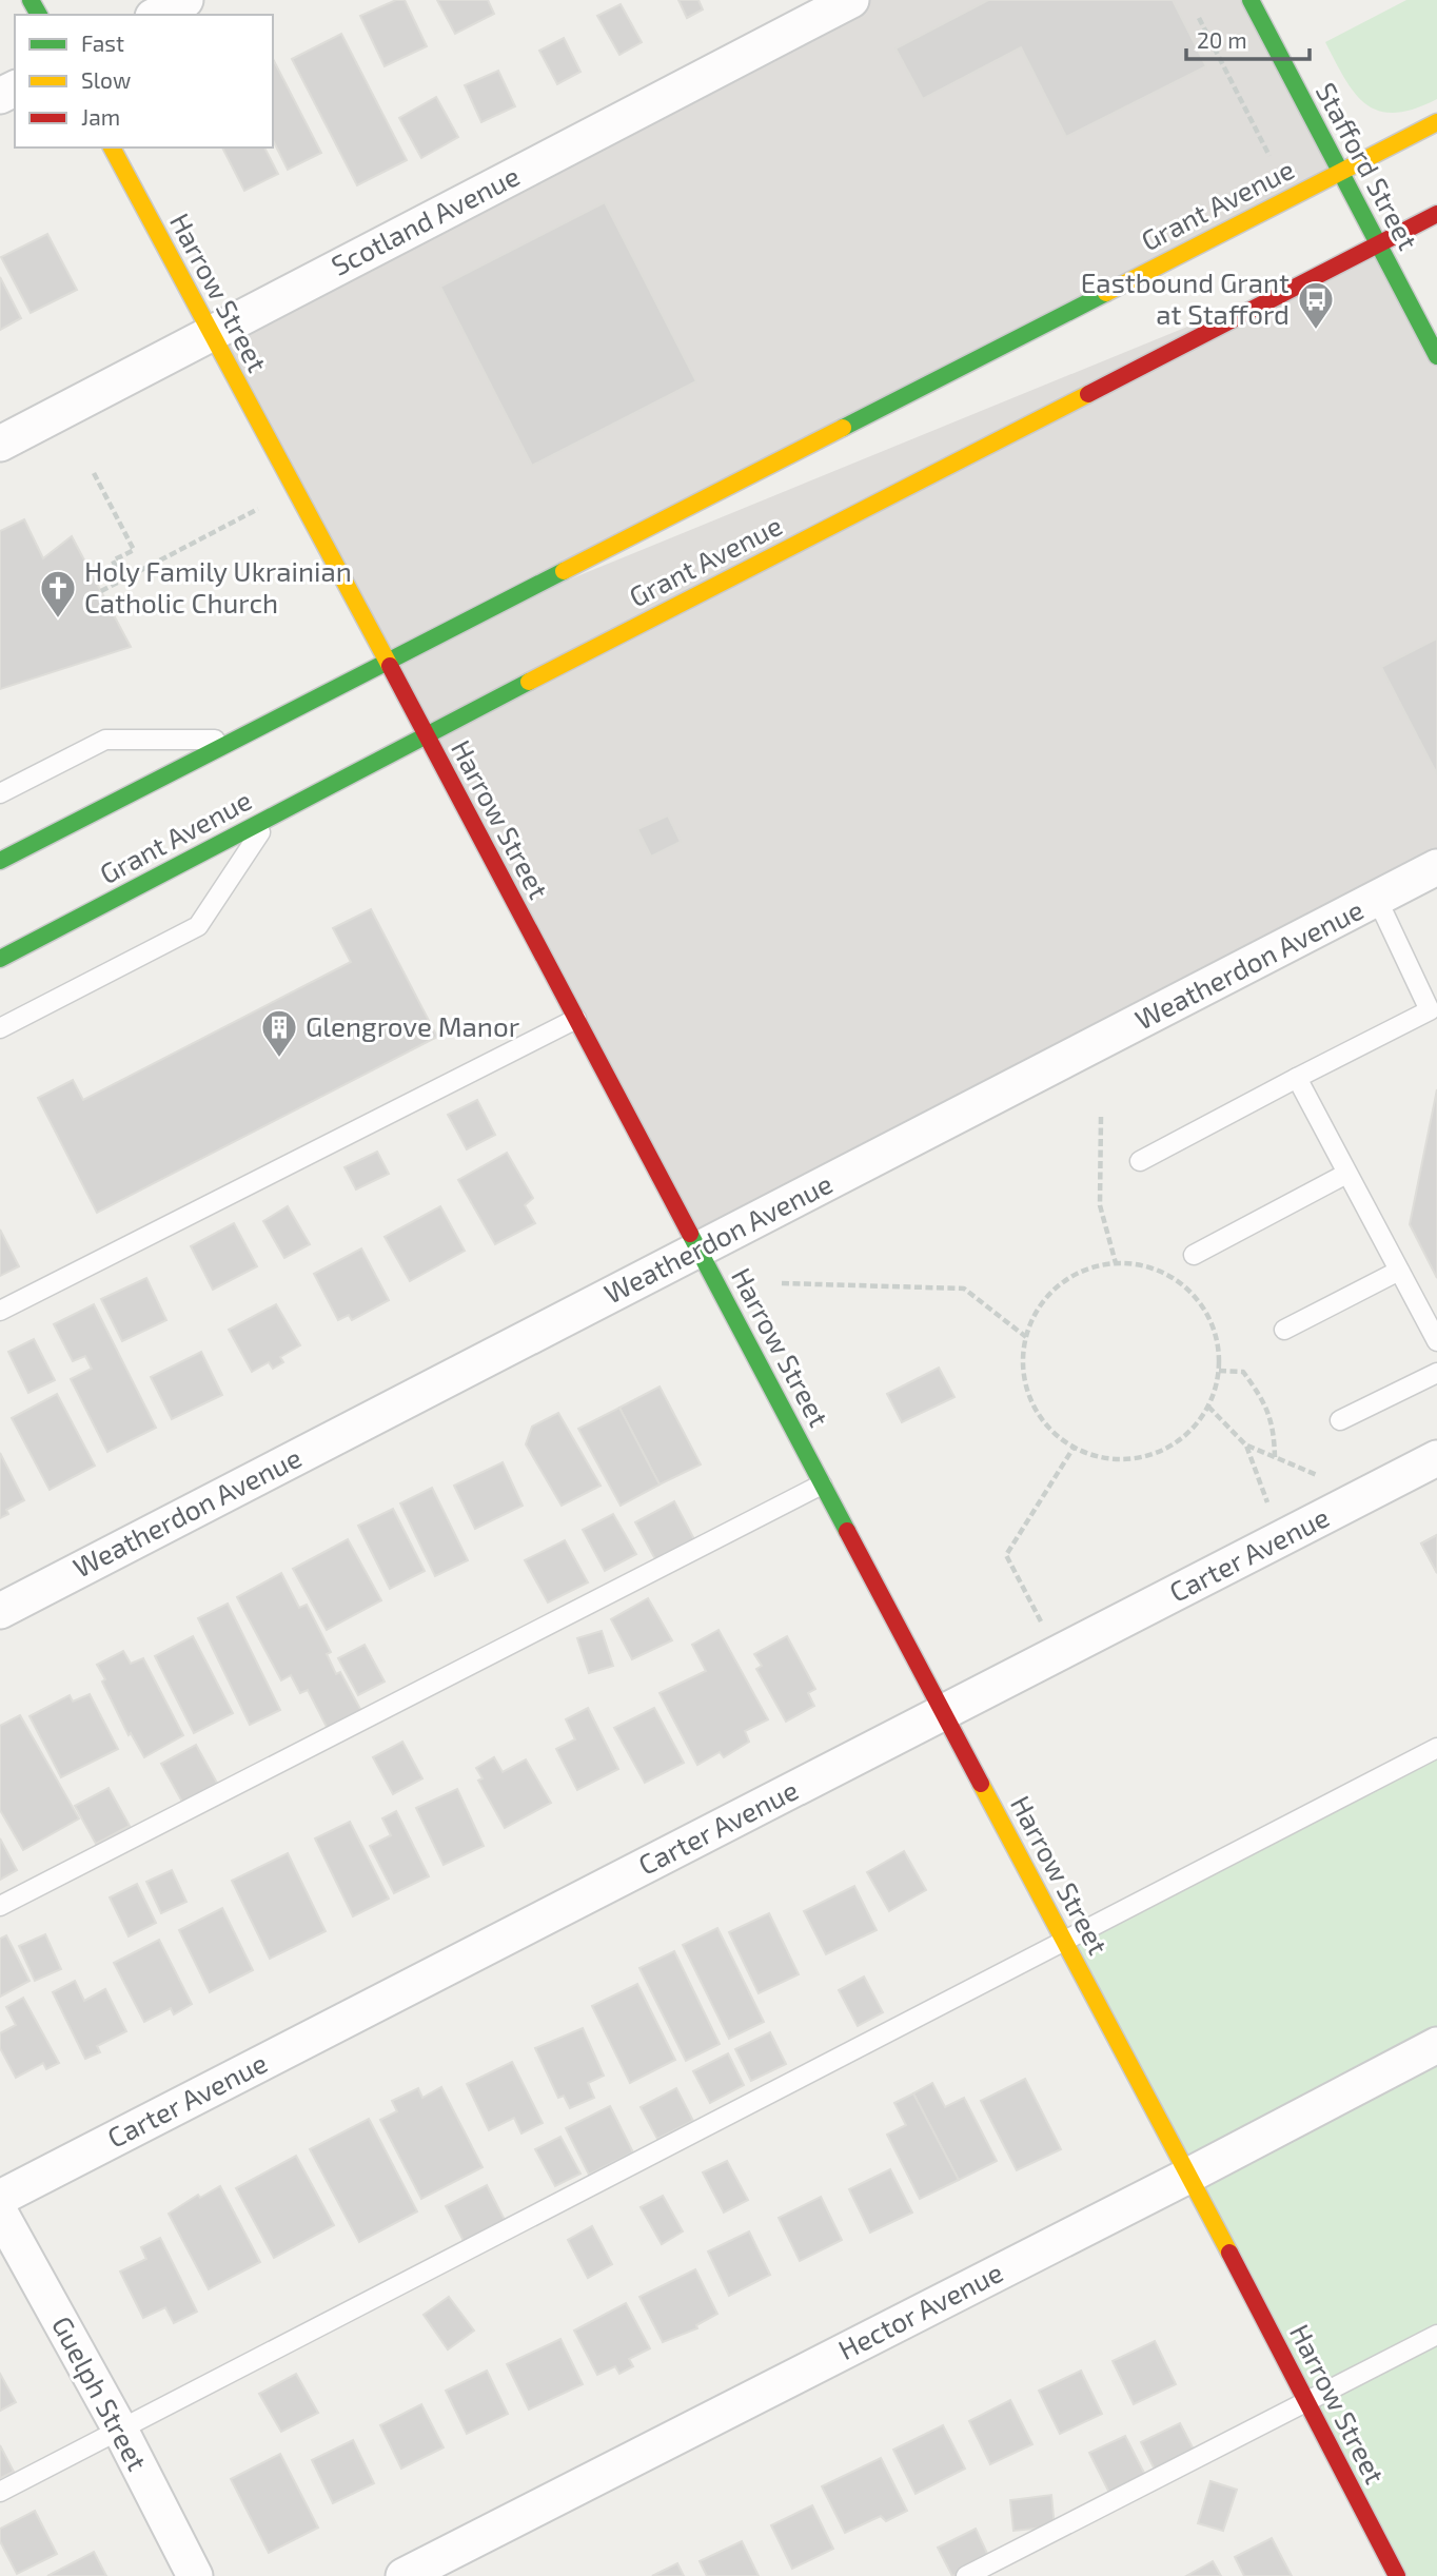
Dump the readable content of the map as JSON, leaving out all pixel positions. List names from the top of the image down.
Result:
{
  "streets": {
    "main road": ["Stafford Street", "Grant Avenue", "Harrow Street"],
    "street": [
      "Scotland Avenue",
      "Weatherdon Avenue",
      "Carter Avenue",
      "Hector Avenue",
      "Guelph Street"
    ]
  },
  "crossings": [
    ["Stafford Street", "Grant Avenue"],
    ["Grant Avenue", "Harrow Street"],
    ["Scotland Avenue", "Harrow Street"],
    ["Harrow Street", "Weatherdon Avenue"],
    ["Harrow Street", "Carter Avenue"],
    ["Harrow Street", "Hector Avenue"]
  ],
  "places": {
    "bus stop": ["Eastbound Grant at Stafford"],
    "church": ["Holy Family Ukrainian Catholic Church"],
    "building": ["Glengrove Manor"]
  },
  "legend": ["Fast", "Slow", "Jam"],
  "scale_bar": "20 m"
}
